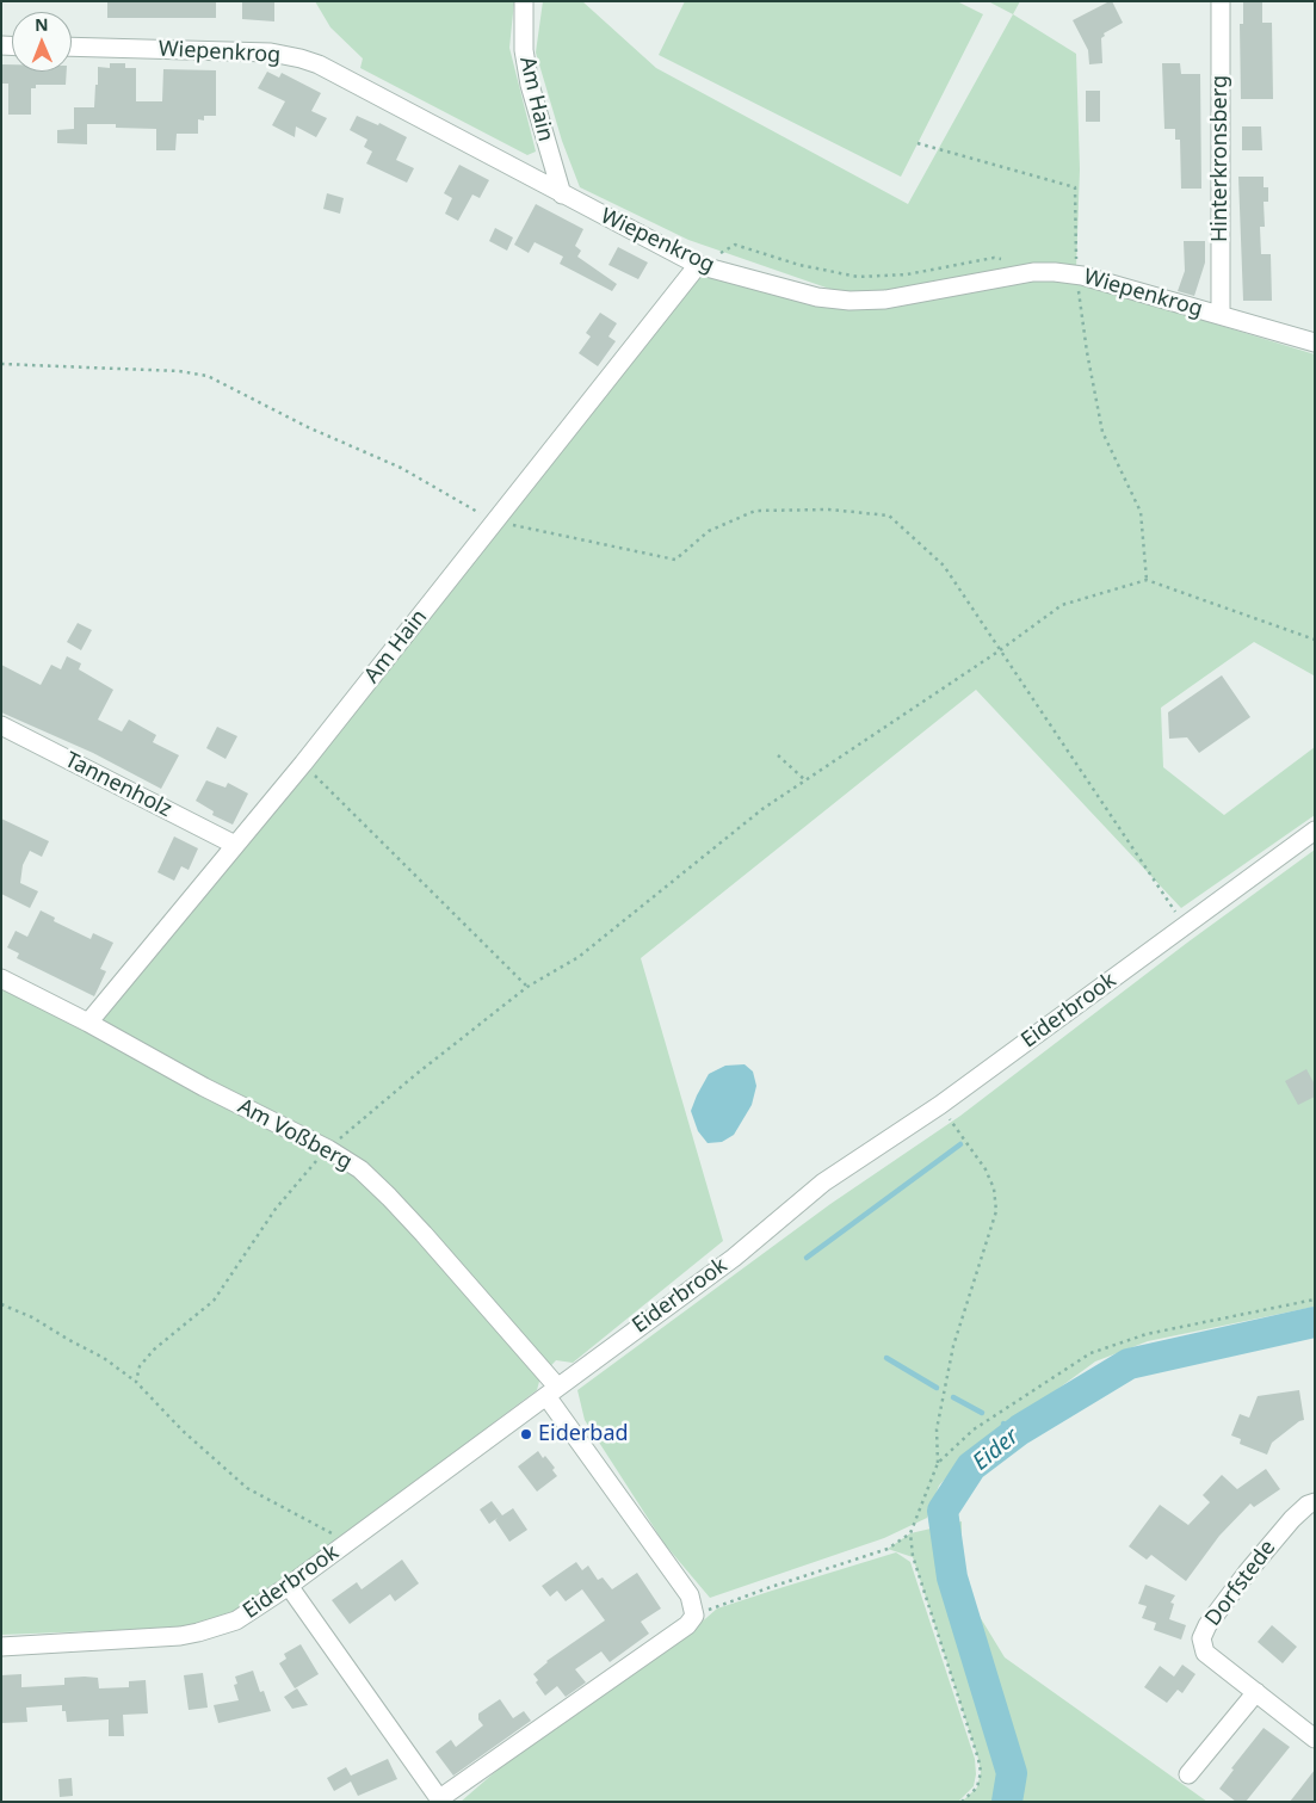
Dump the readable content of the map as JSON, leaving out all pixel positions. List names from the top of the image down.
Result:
{
  "streets": {
    "street": [
      "Wiepenkrog",
      "Am Hain",
      "Hinterkronsberg",
      "Tannenholz",
      "Eiderbrook",
      "Am Voßberg",
      "Dorfstede"
    ]
  },
  "crossings": [
    ["Wiepenkrog", "Am Hain"],
    ["Wiepenkrog", "Hinterkronsberg"],
    ["Am Hain", "Tannenholz"],
    ["Am Hain", "Am Voßberg"],
    ["Eiderbrook", "Am Voßberg"]
  ],
  "water": ["Eider"],
  "places": ["Eiderbad"],
  "north": "top"
}
